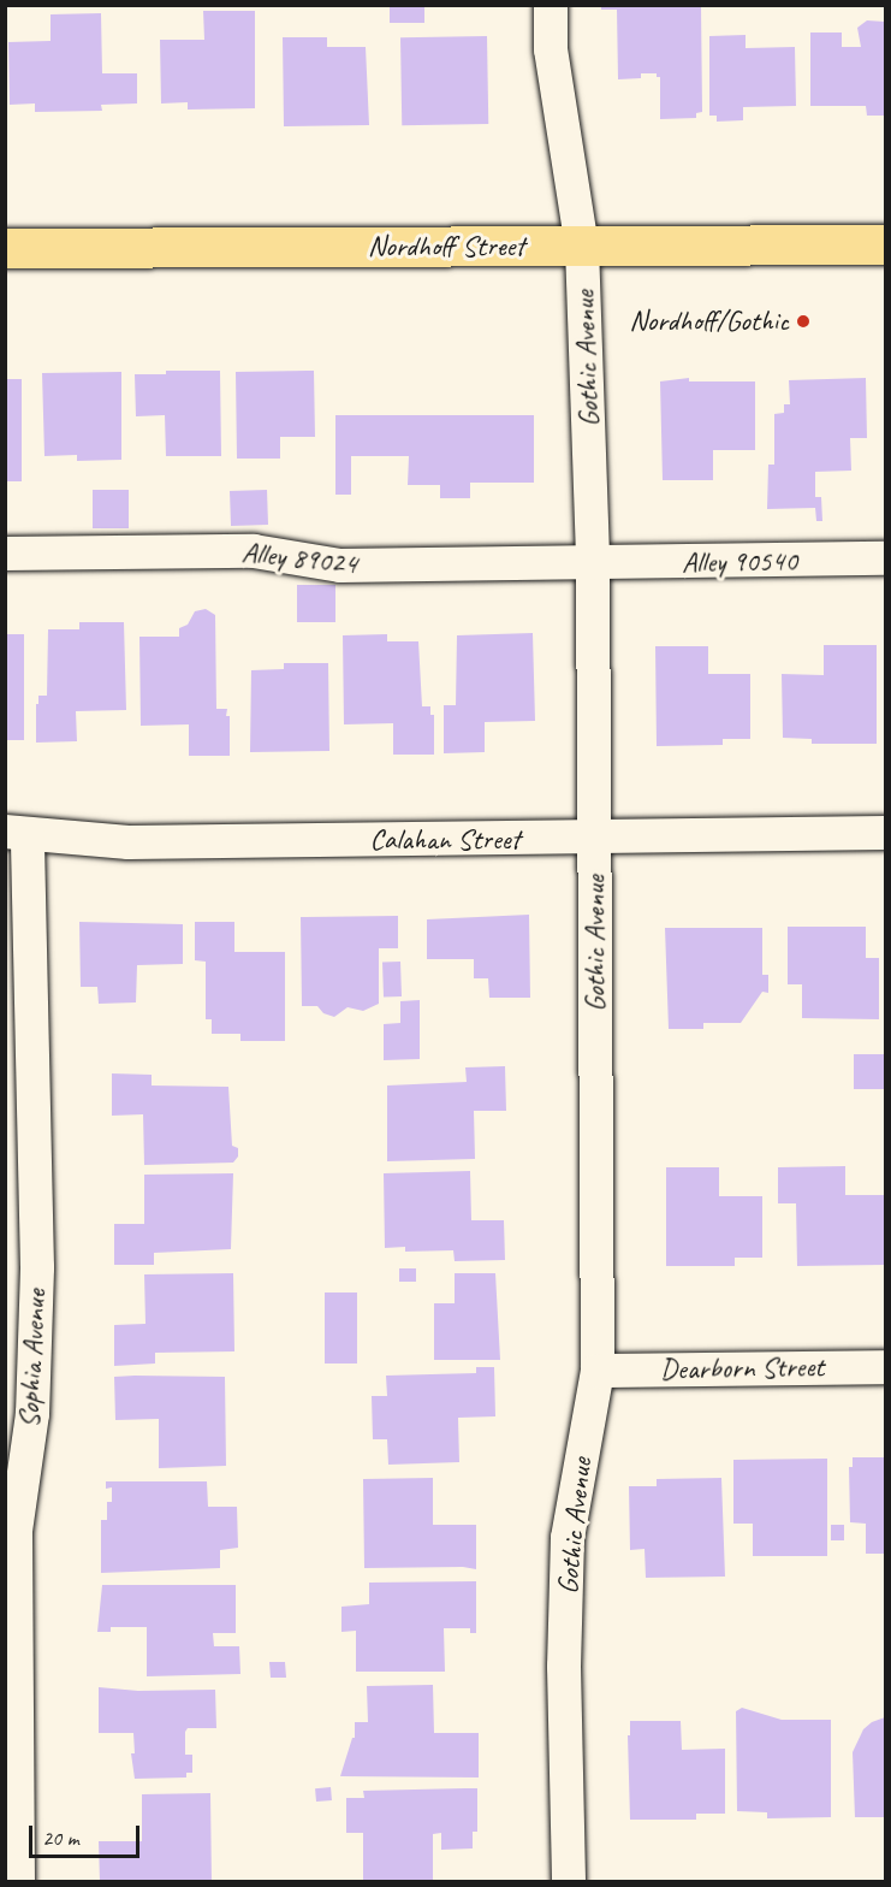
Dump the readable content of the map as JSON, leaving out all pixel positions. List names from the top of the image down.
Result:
{
  "streets": {
    "main road": ["Nordhoff Street"],
    "street": [
      "Gothic Avenue",
      "Alley 89024",
      "Alley 90540",
      "Calahan Street",
      "Sophia Avenue",
      "Dearborn Street"
    ]
  },
  "crossings": [
    ["Nordhoff Street", "Gothic Avenue"],
    ["Gothic Avenue", "Alley 89024"],
    ["Gothic Avenue", "Alley 90540"],
    ["Gothic Avenue", "Calahan Street"],
    ["Gothic Avenue", "Dearborn Street"],
    ["Alley 89024", "Alley 90540"],
    ["Calahan Street", "Sophia Avenue"]
  ],
  "places": ["Nordhoff/Gothic"],
  "scale_bar": "20 m"
}
